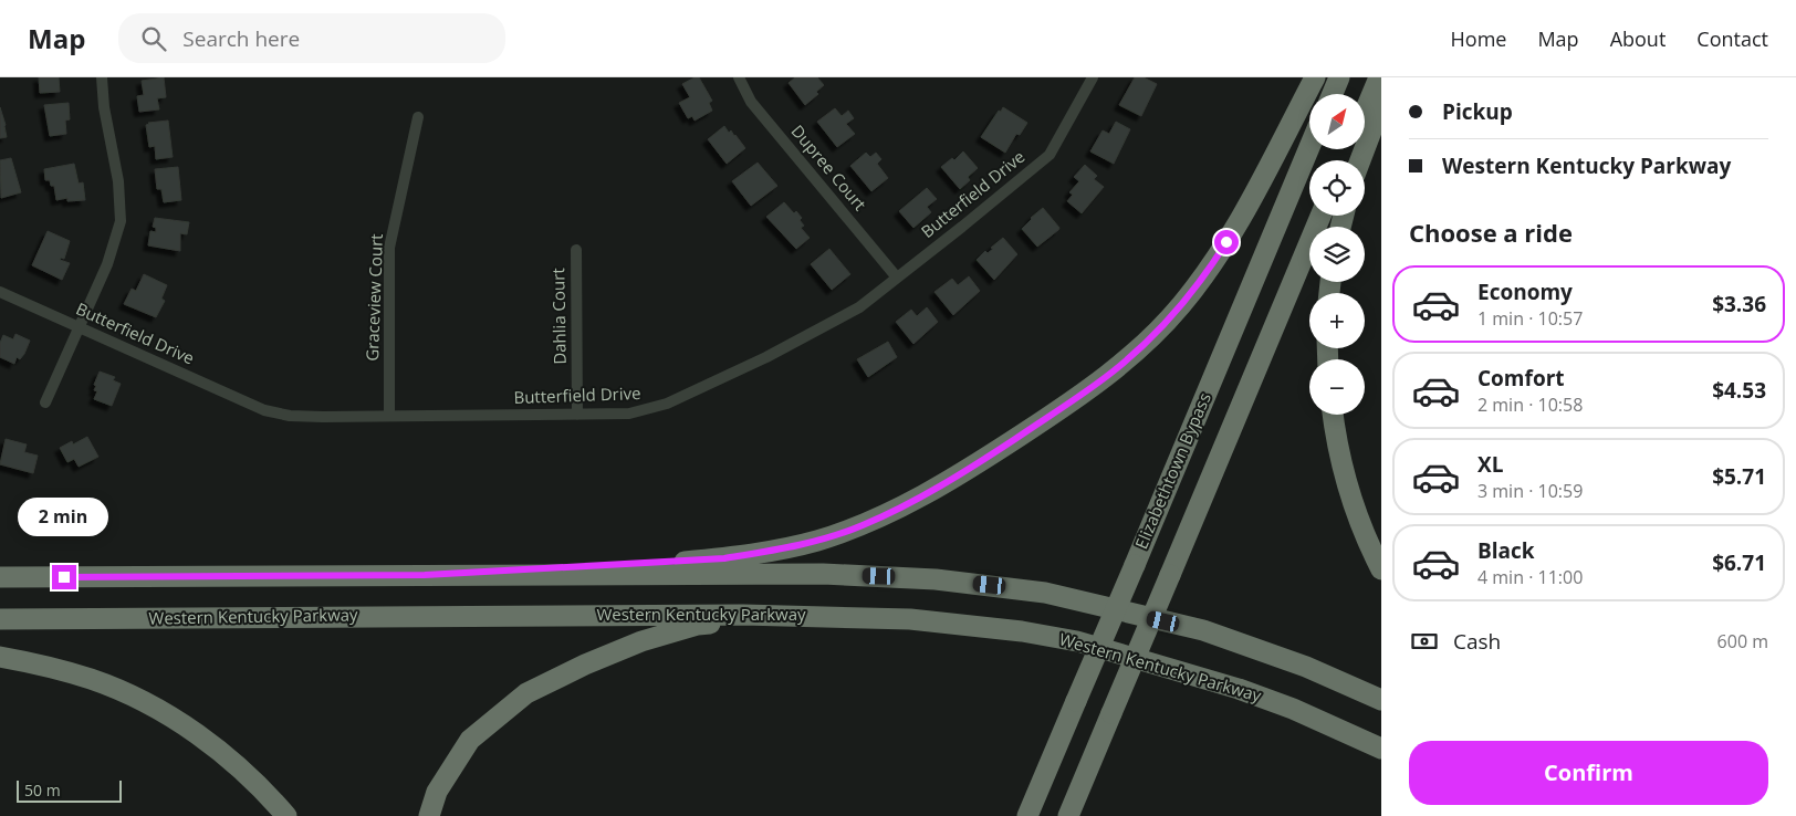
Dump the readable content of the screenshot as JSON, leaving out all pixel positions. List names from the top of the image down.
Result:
{
  "streets": {
    "highway": ["Elizabethtown Bypass", "Western Kentucky Parkway"],
    "street": [
      "Dupree Court",
      "Butterfield Drive",
      "Graceview Court",
      "Dahlia Court"
    ]
  },
  "crossings": [
    ["Dupree Court", "Butterfield Drive"],
    ["Butterfield Drive", "Graceview Court"],
    ["Butterfield Drive", "Dahlia Court"]
  ],
  "scale_bar": "50 m",
  "north": "top right",
  "page": {
    "header": "Map",
    "search": "Search here",
    "nav": [
      "Home",
      "Map",
      "About",
      "Contact"
    ],
    "banner": ["Pickup", "Western Kentucky Parkway"],
    "map_buttons": ["+", "−"],
    "heading": "Choose a ride",
    "list": [
      {
        "name": "Economy",
        "note": "1 min · 10:57",
        "value": "$3.36"
      },
      {
        "name": "Comfort",
        "note": "2 min · 10:58",
        "value": "$4.53"
      },
      {
        "name": "XL",
        "note": "3 min · 10:59",
        "value": "$5.71"
      },
      {
        "name": "Black",
        "note": "4 min · 11:00",
        "value": "$6.71"
      }
    ],
    "bubble": "2 min",
    "pay": ["Cash", "600 m"],
    "buttons": "Confirm",
    "scale": "50 m"
  }
}
